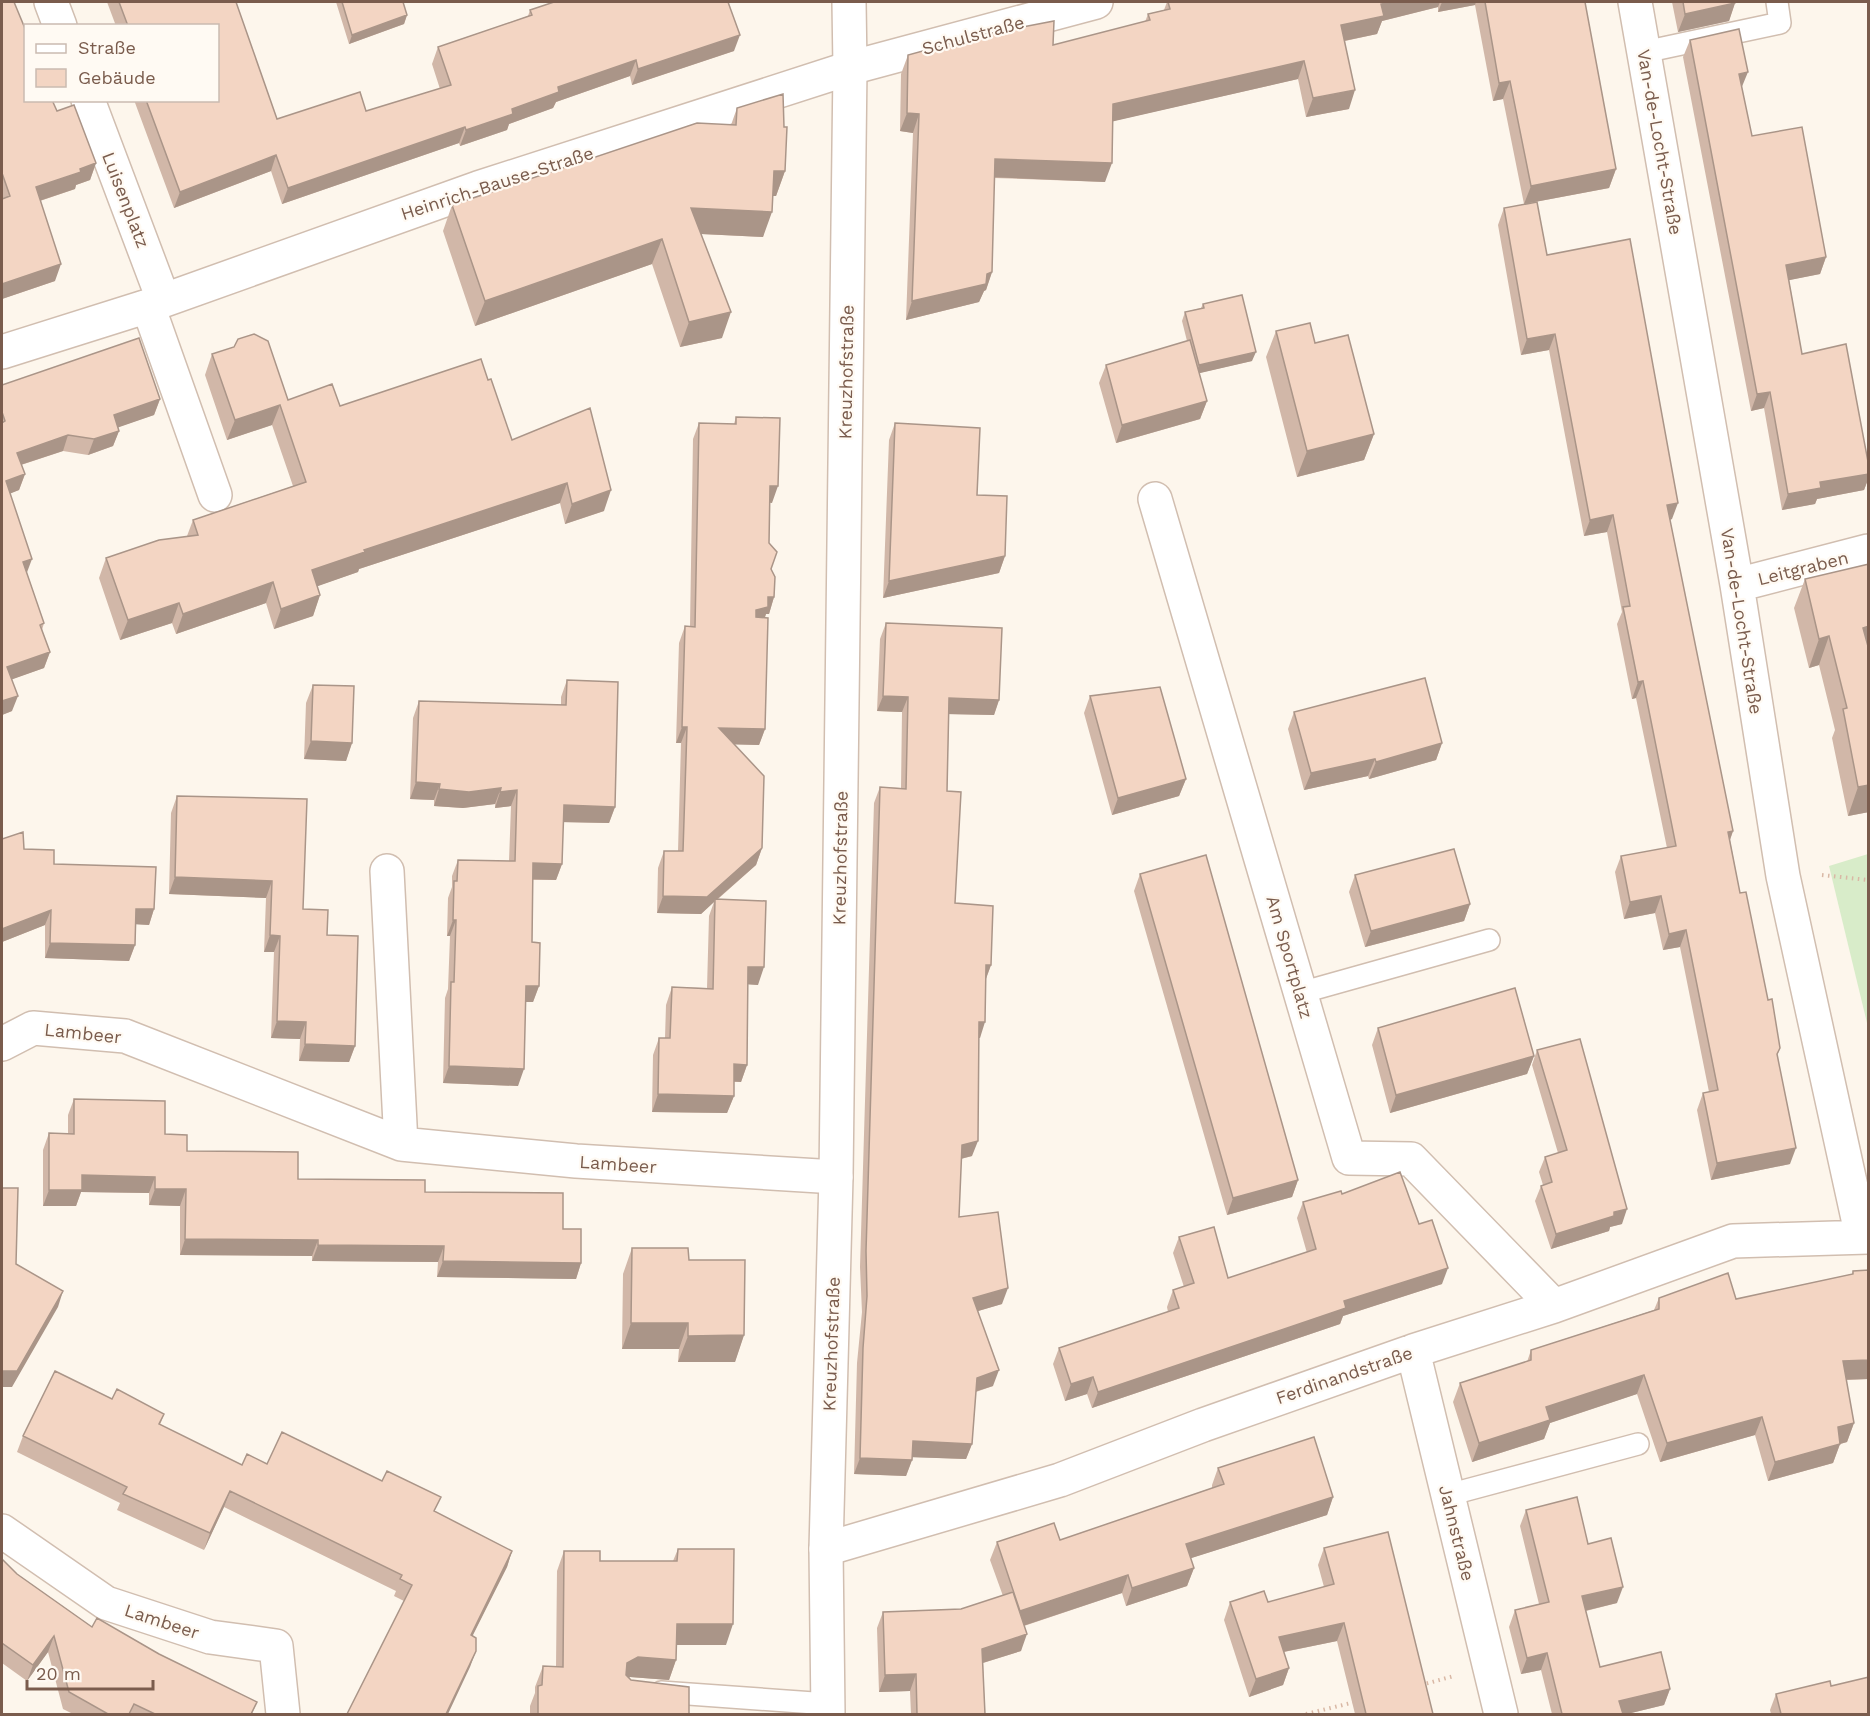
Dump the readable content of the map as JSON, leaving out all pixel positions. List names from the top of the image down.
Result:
{
  "streets": {
    "street": [
      "Schulstraße",
      "Van-de-Locht-Straße",
      "Heinrich-Bause-Straße",
      "Luisenplatz",
      "Kreuzhofstraße",
      "Leitgraben",
      "Am Sportplatz",
      "Lambeer",
      "Ferdinandstraße",
      "Jahnstraße"
    ]
  },
  "crossings": [
    ["Schulstraße", "Heinrich-Bause-Straße"],
    ["Schulstraße", "Kreuzhofstraße"],
    ["Van-de-Locht-Straße", "Leitgraben"],
    ["Van-de-Locht-Straße", "Ferdinandstraße"],
    ["Heinrich-Bause-Straße", "Luisenplatz"],
    ["Heinrich-Bause-Straße", "Kreuzhofstraße"],
    ["Kreuzhofstraße", "Lambeer"],
    ["Kreuzhofstraße", "Ferdinandstraße"],
    ["Am Sportplatz", "Ferdinandstraße"],
    ["Ferdinandstraße", "Jahnstraße"]
  ],
  "legend": ["Straße", "Gebäude"],
  "scale_bar": "20 m"
}
